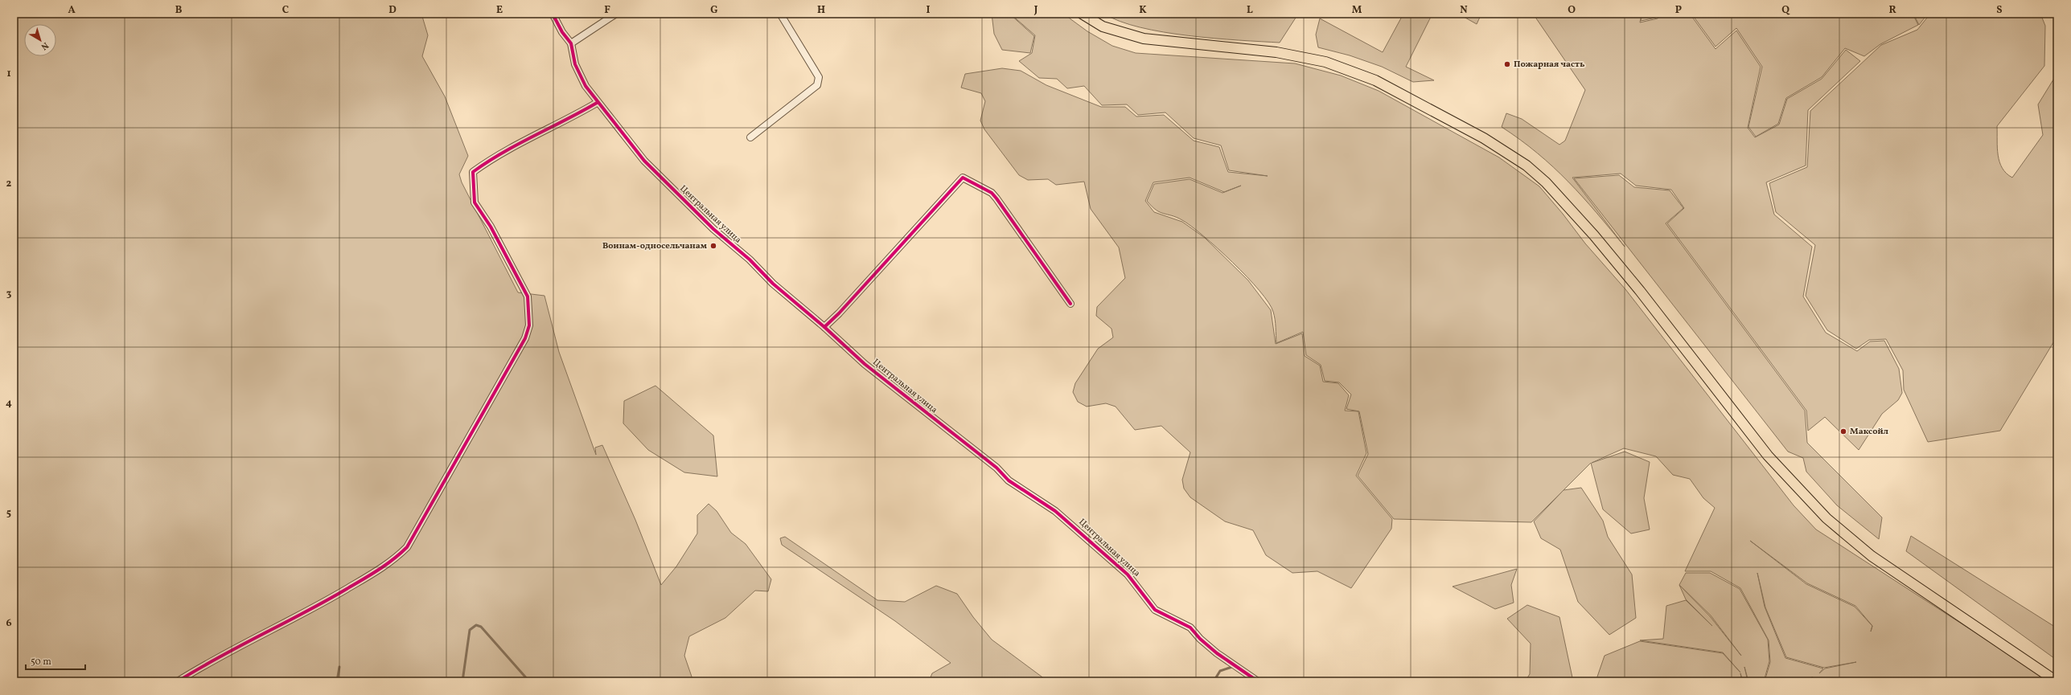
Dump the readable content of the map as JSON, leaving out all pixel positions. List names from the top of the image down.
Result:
{
  "streets": {
    "street": ["Центральная улица"]
  },
  "places": ["Пожарная часть", "Воинам-односельчанам", "Максойл"],
  "scale_bar": "50 m",
  "north": "bottom right",
  "grid": {
    "columns": [
      "A",
      "B",
      "C",
      "D",
      "E",
      "F",
      "G",
      "H",
      "I",
      "J",
      "K",
      "L",
      "M",
      "N",
      "O",
      "P",
      "Q",
      "R",
      "S"
    ],
    "rows": [
      "1",
      "2",
      "3",
      "4",
      "5",
      "6"
    ]
  }
}
